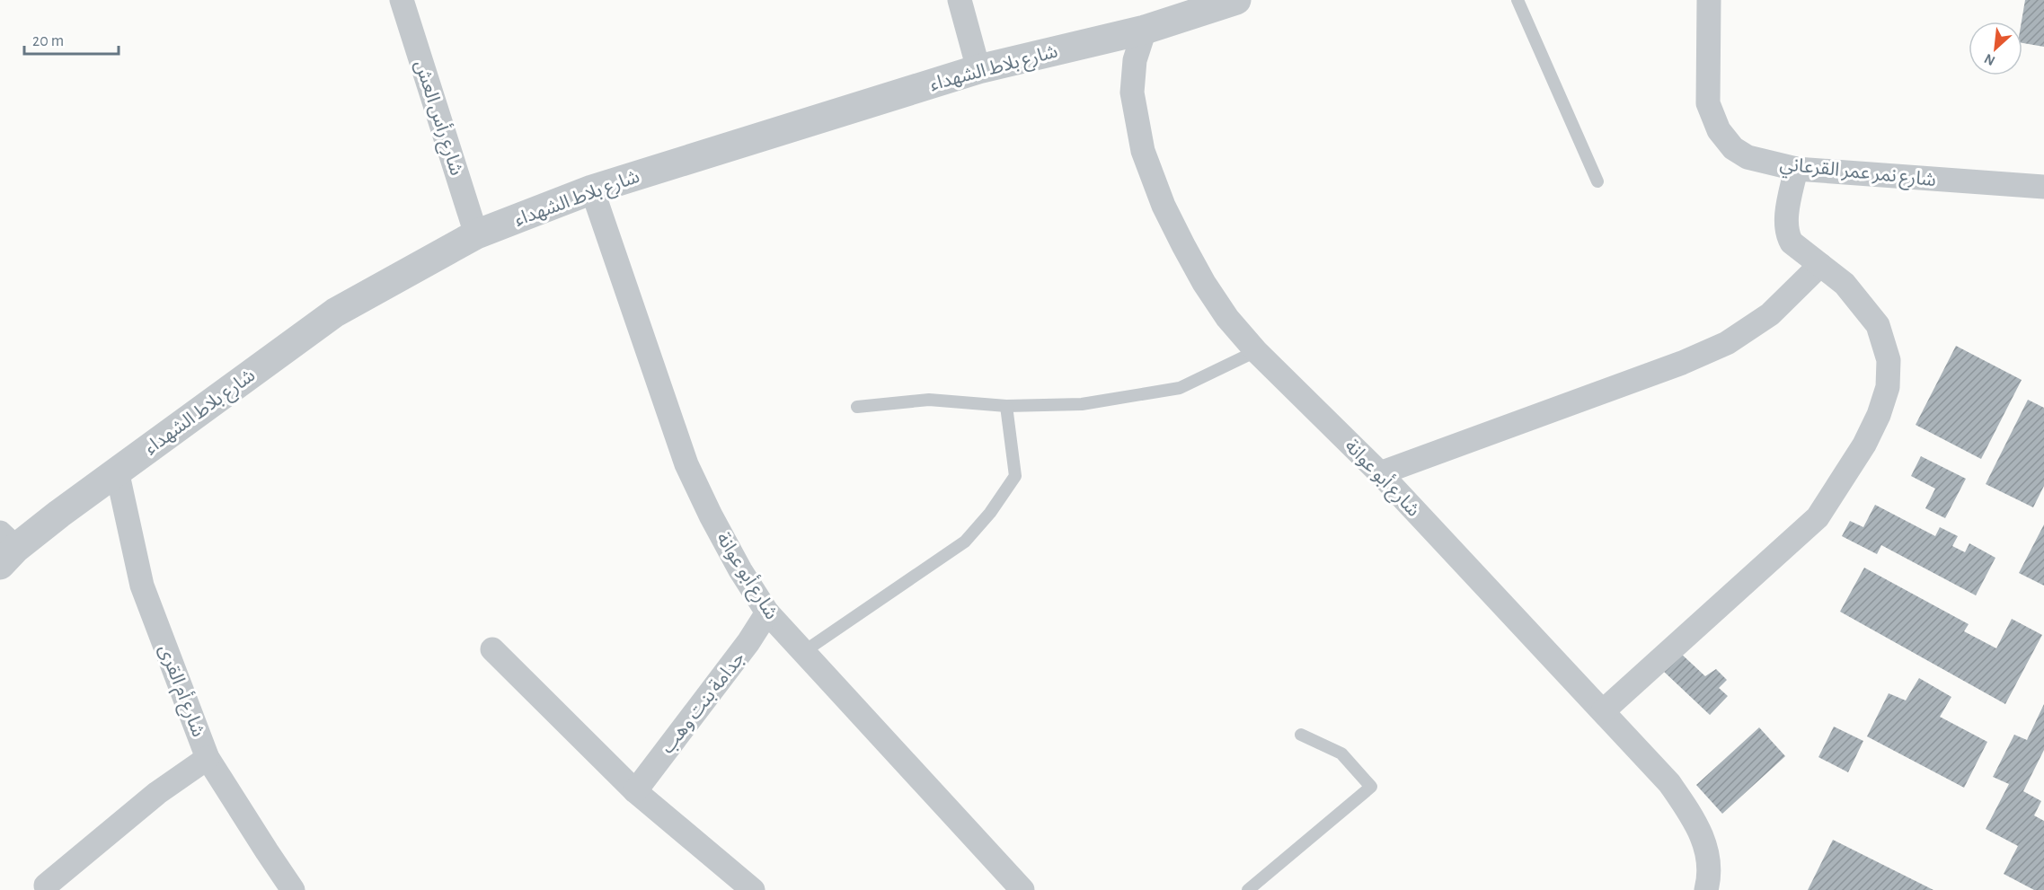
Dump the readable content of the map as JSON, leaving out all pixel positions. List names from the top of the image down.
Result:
{
  "streets": {
    "street": [
      "شارع بلاط الشهداء",
      "شارع رأس العش",
      "شارع نمر عمر القرعاني",
      "شارع أبو عوانة",
      "شارع أم القرى",
      "جدامة بنت وهب"
    ]
  },
  "crossings": [
    ["شارع بلاط الشهداء", "شارع رأس العش"],
    ["شارع بلاط الشهداء", "شارع أبو عوانة"],
    ["شارع بلاط الشهداء", "شارع أم القرى"],
    ["شارع أبو عوانة", "جدامة بنت وهب"]
  ],
  "scale_bar": "20 m",
  "north": "bottom left"
}
